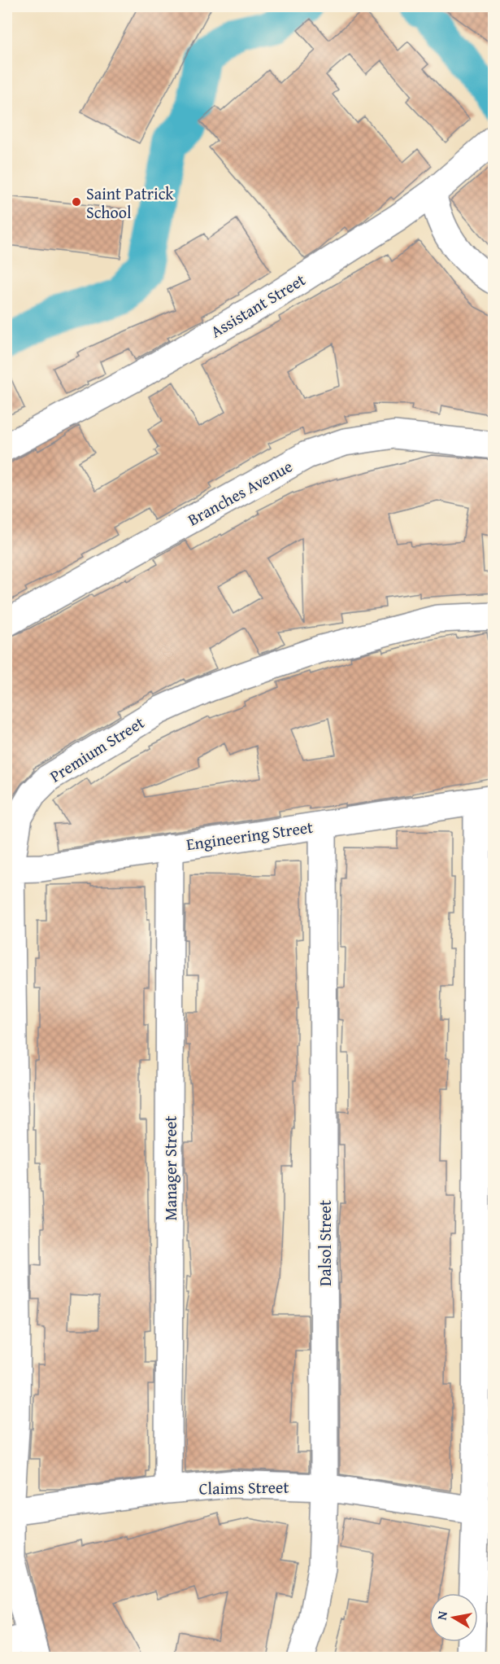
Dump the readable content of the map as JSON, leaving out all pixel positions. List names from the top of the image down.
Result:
{
  "streets": {
    "street": [
      "Assistant Street",
      "Branches Avenue",
      "Premium Street",
      "Engineering Street",
      "Manager Street",
      "Dalsol Street",
      "Claims Street"
    ]
  },
  "crossings": [
    ["Premium Street", "Engineering Street"],
    ["Premium Street", "Claims Street"],
    ["Engineering Street", "Manager Street"],
    ["Engineering Street", "Dalsol Street"],
    ["Manager Street", "Claims Street"],
    ["Dalsol Street", "Claims Street"]
  ],
  "places": ["Saint Patrick School"],
  "north": "left"
}
